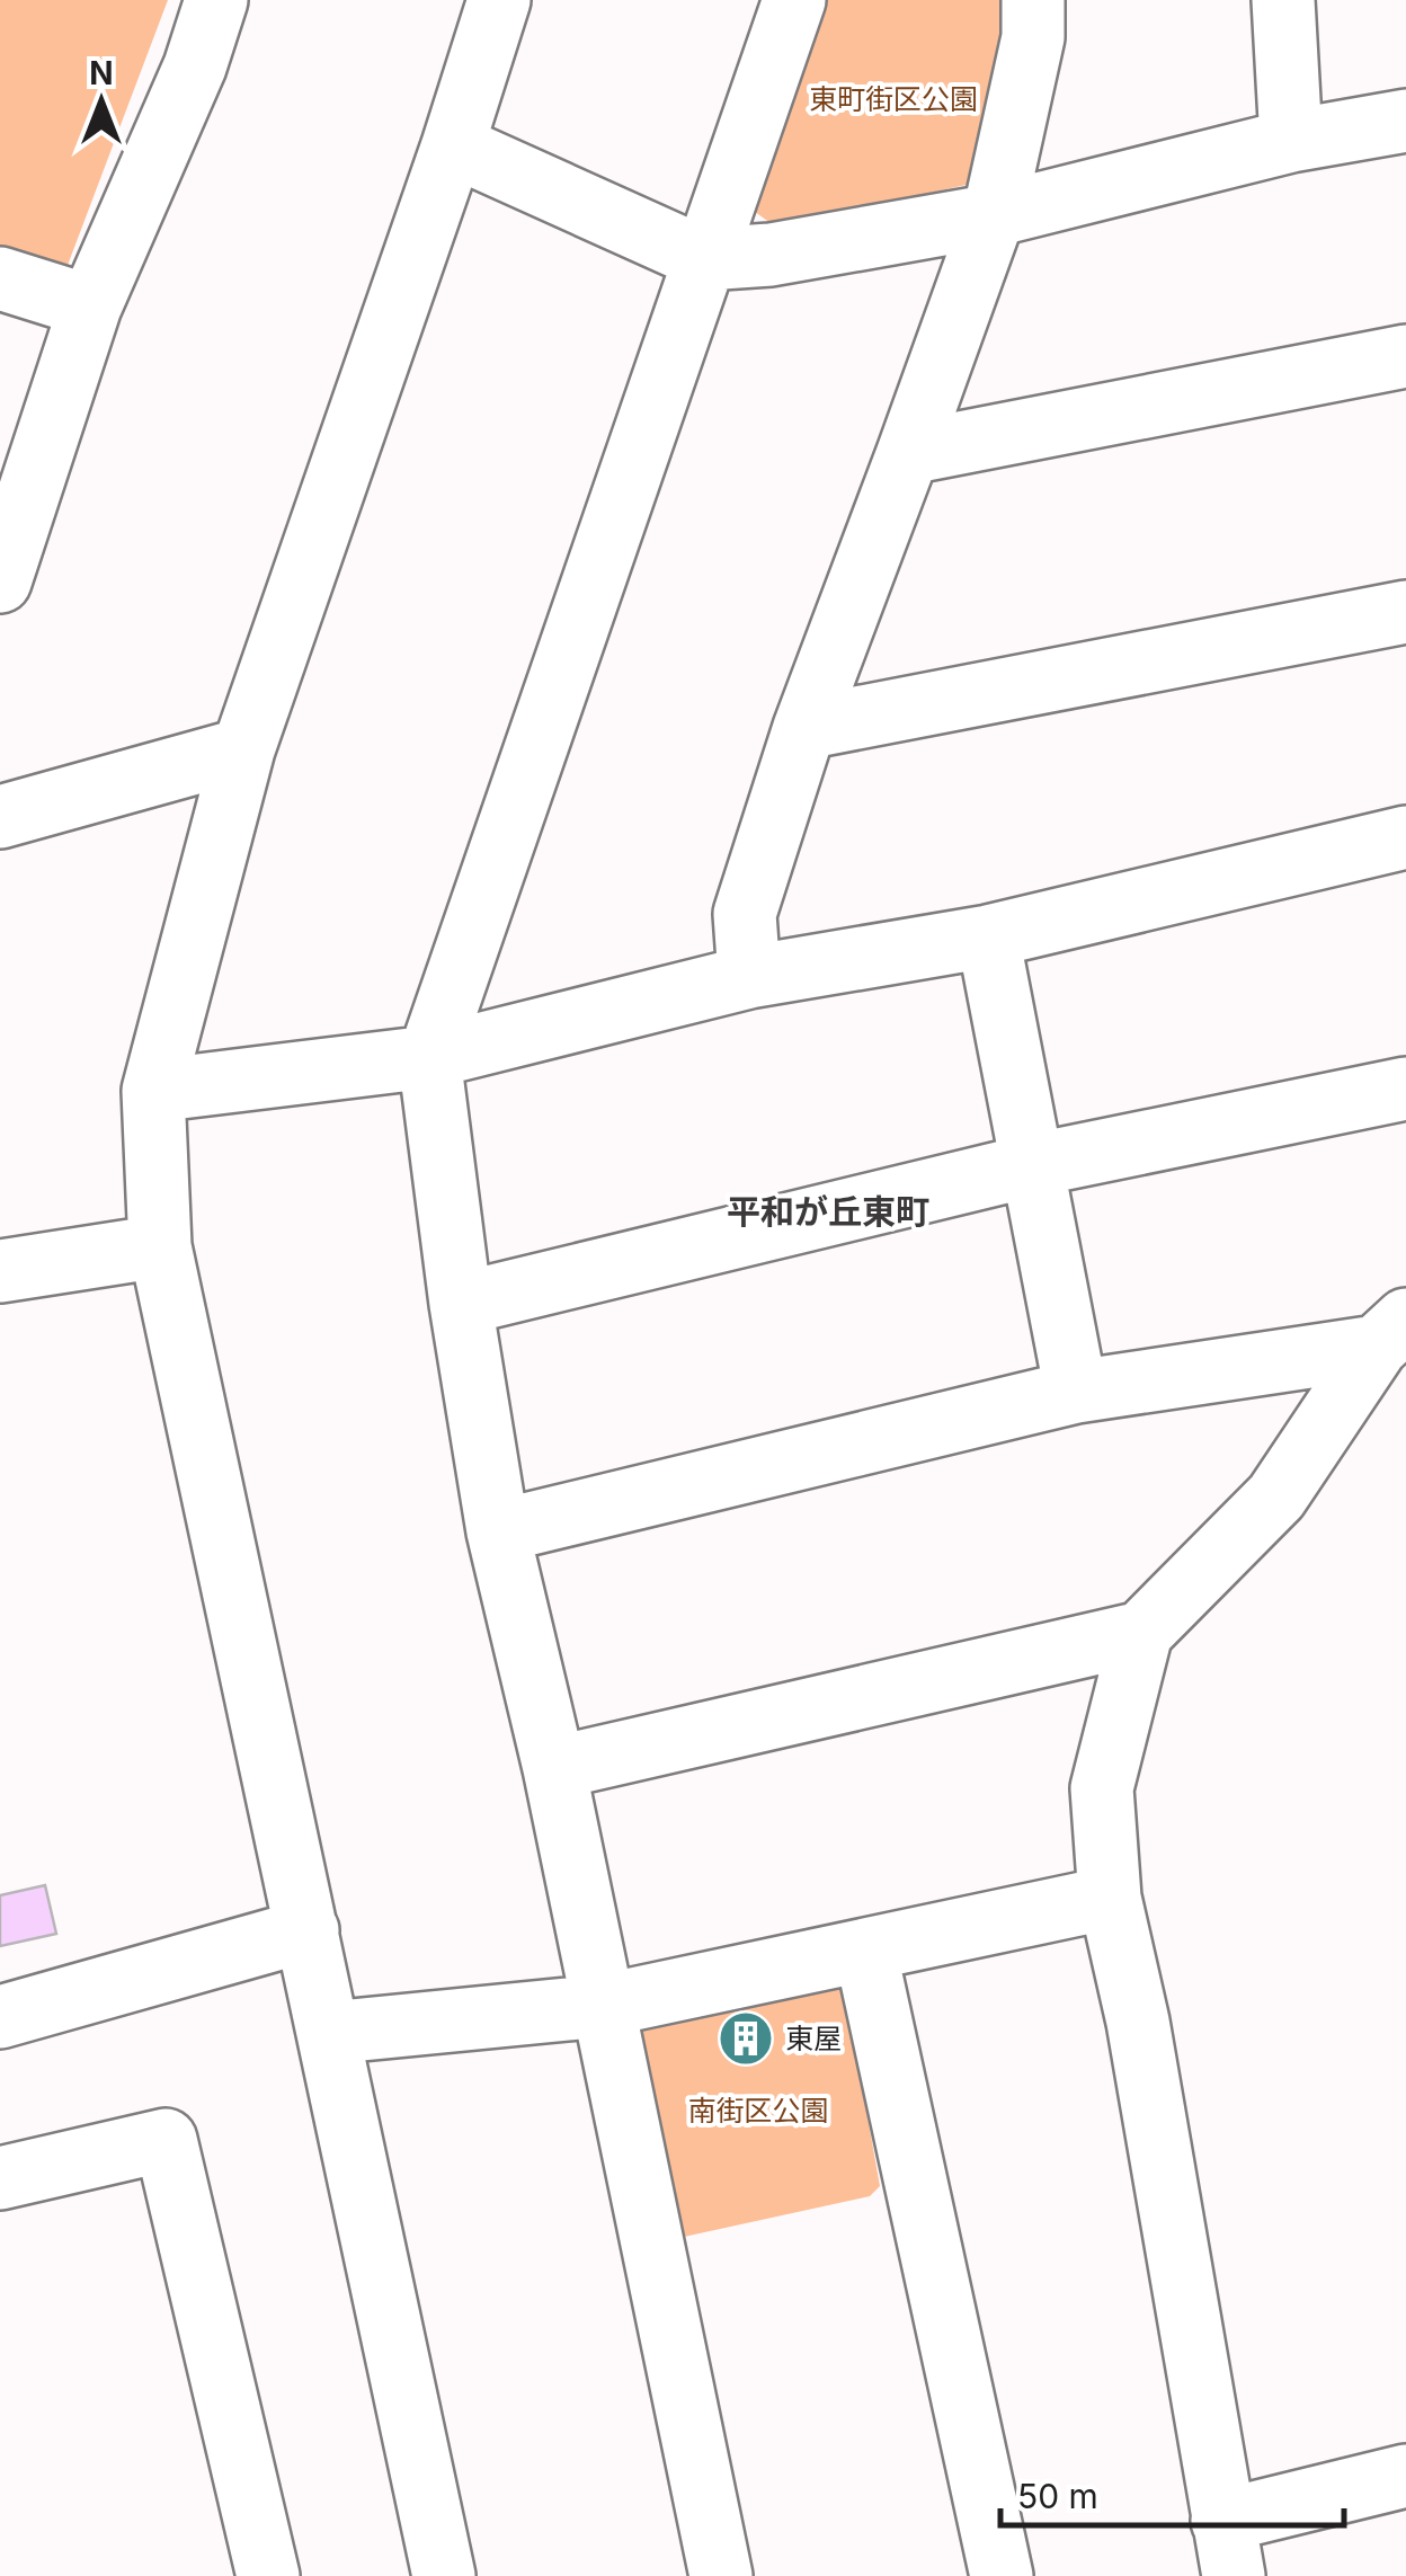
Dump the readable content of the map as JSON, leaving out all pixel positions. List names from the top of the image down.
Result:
{
  "districts": ["平和が丘東町"],
  "parks": ["東町街区公園", "南街区公園"],
  "places": {
    "building": ["東屋"]
  },
  "scale_bar": "50 m",
  "north": "top"
}
